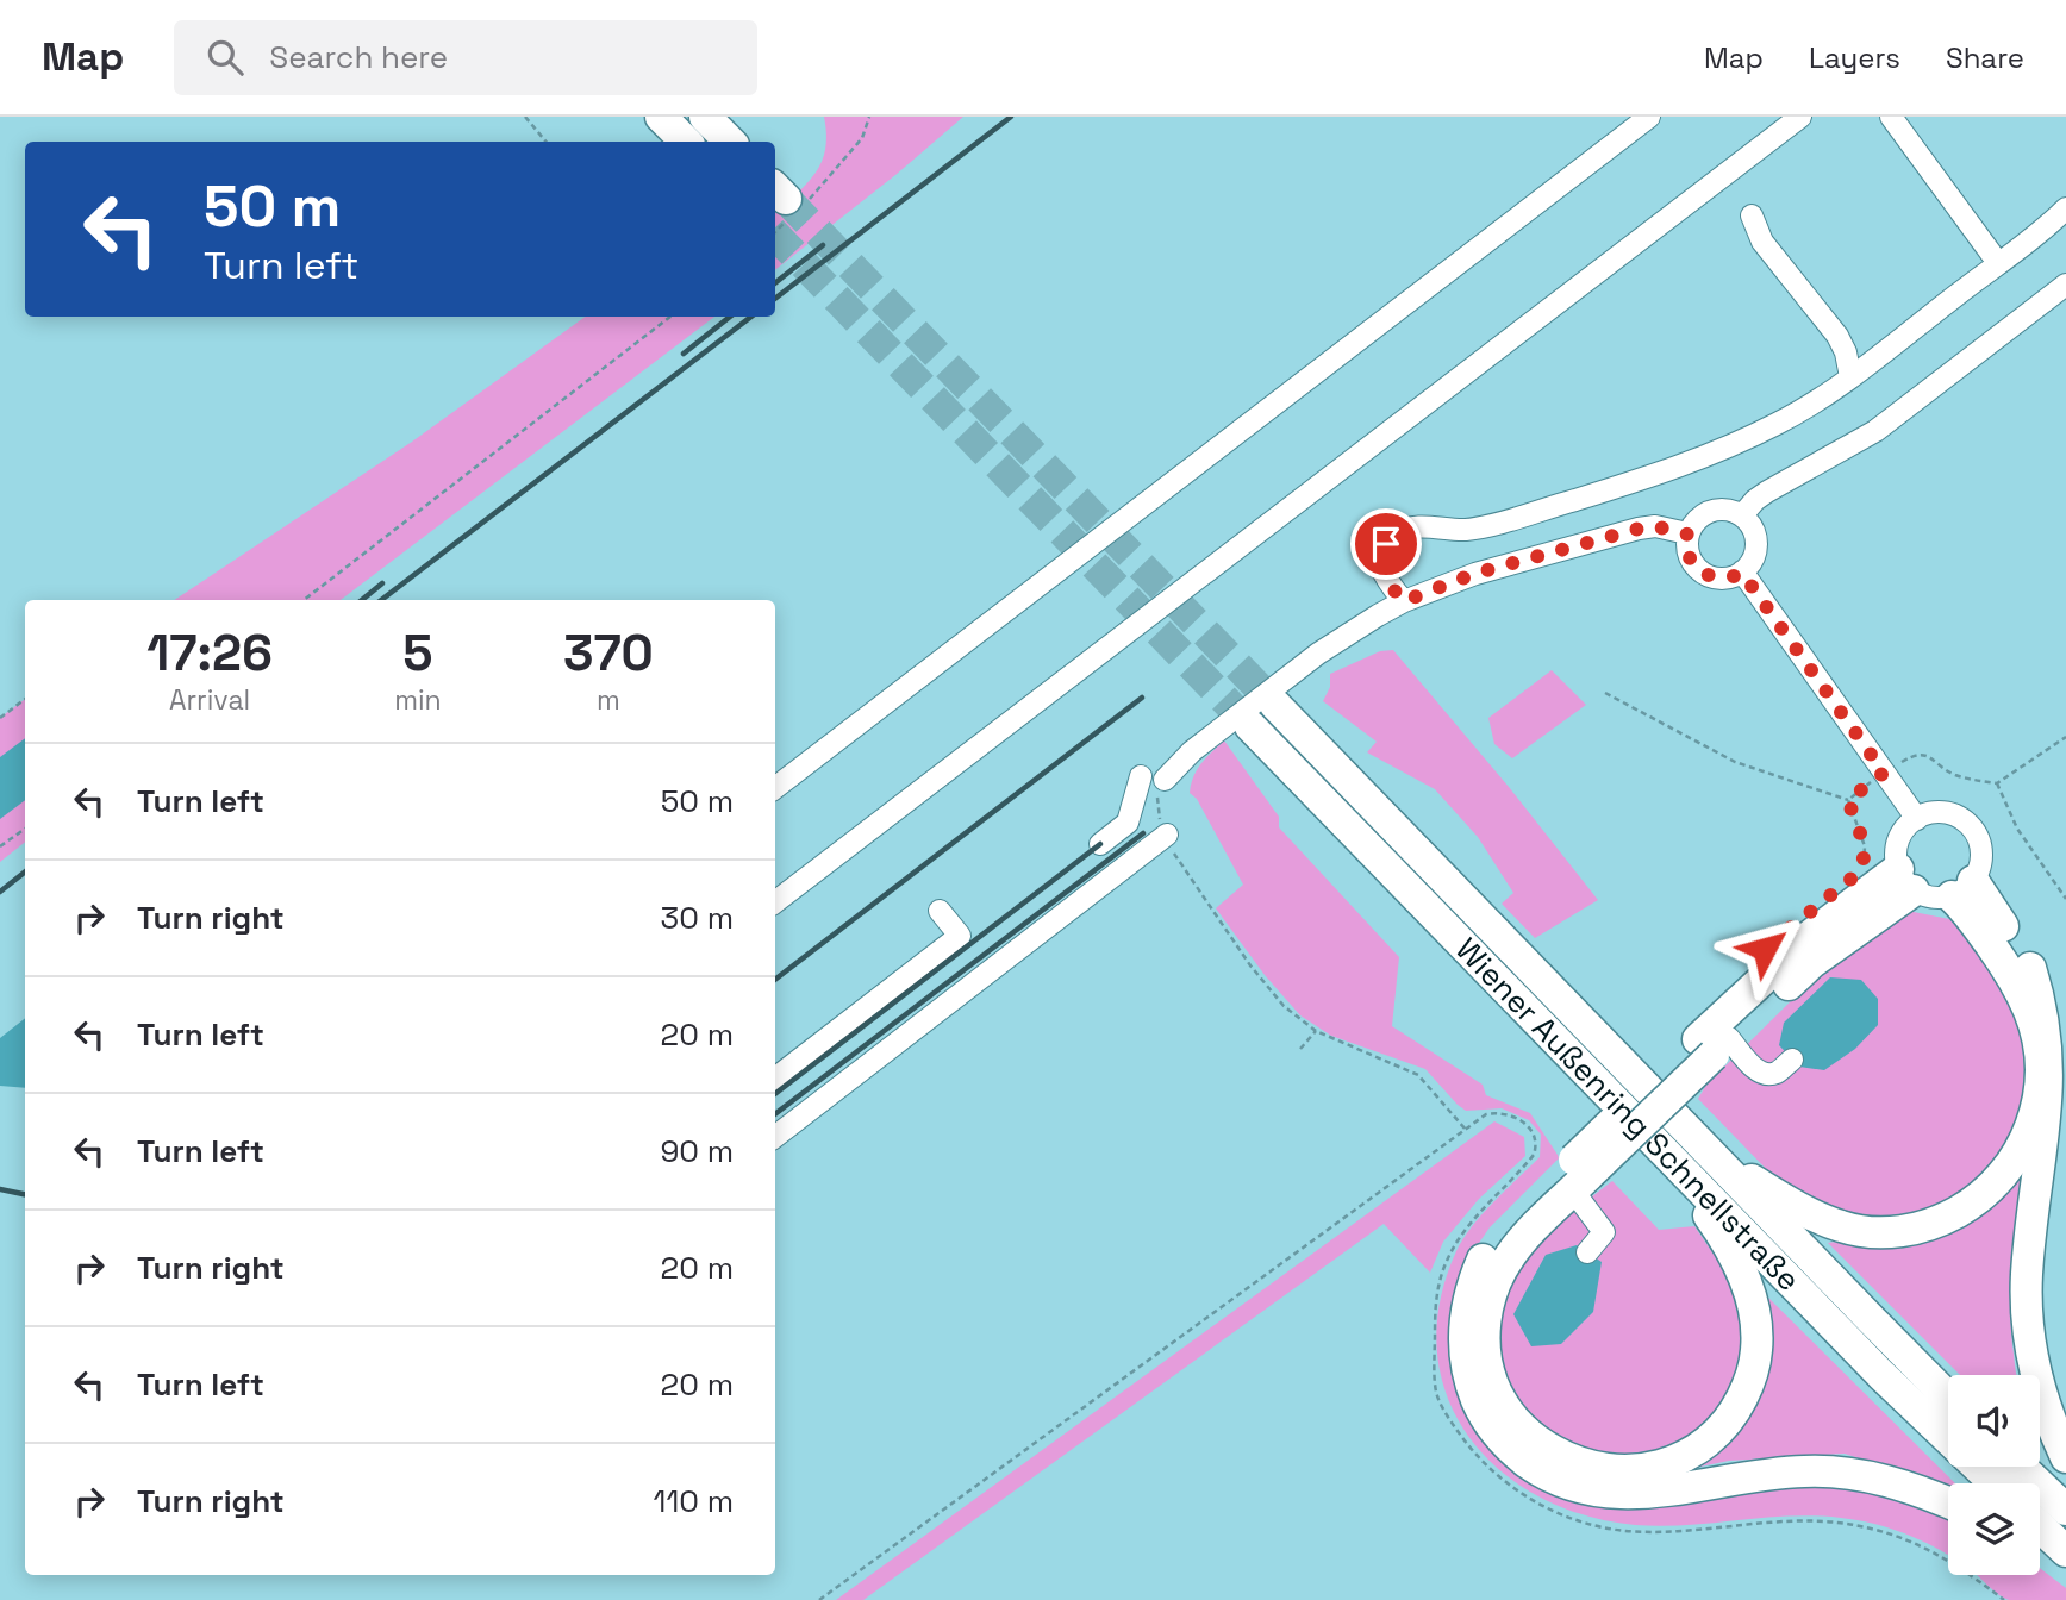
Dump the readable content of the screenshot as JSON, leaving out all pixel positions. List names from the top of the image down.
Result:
{
  "streets": {
    "highway": ["Wiener Außenring Schnellstraße"]
  },
  "page": {
    "header": "Map",
    "search": "Search here",
    "nav": ["Map", "Layers", "Share"],
    "turn": ["50 m", "Turn left"],
    "eta": [
      "17:26",
      "Arrival",
      "5",
      "min",
      "370",
      "m"
    ],
    "list": [
      {
        "name": "Turn left",
        "value": "50 m"
      },
      {
        "name": "Turn right",
        "value": "30 m"
      },
      {
        "name": "Turn left",
        "value": "20 m"
      },
      {
        "name": "Turn left",
        "value": "90 m"
      },
      {
        "name": "Turn right",
        "value": "20 m"
      },
      {
        "name": "Turn left",
        "value": "20 m"
      },
      {
        "name": "Turn right",
        "value": "110 m"
      }
    ]
  }
}
